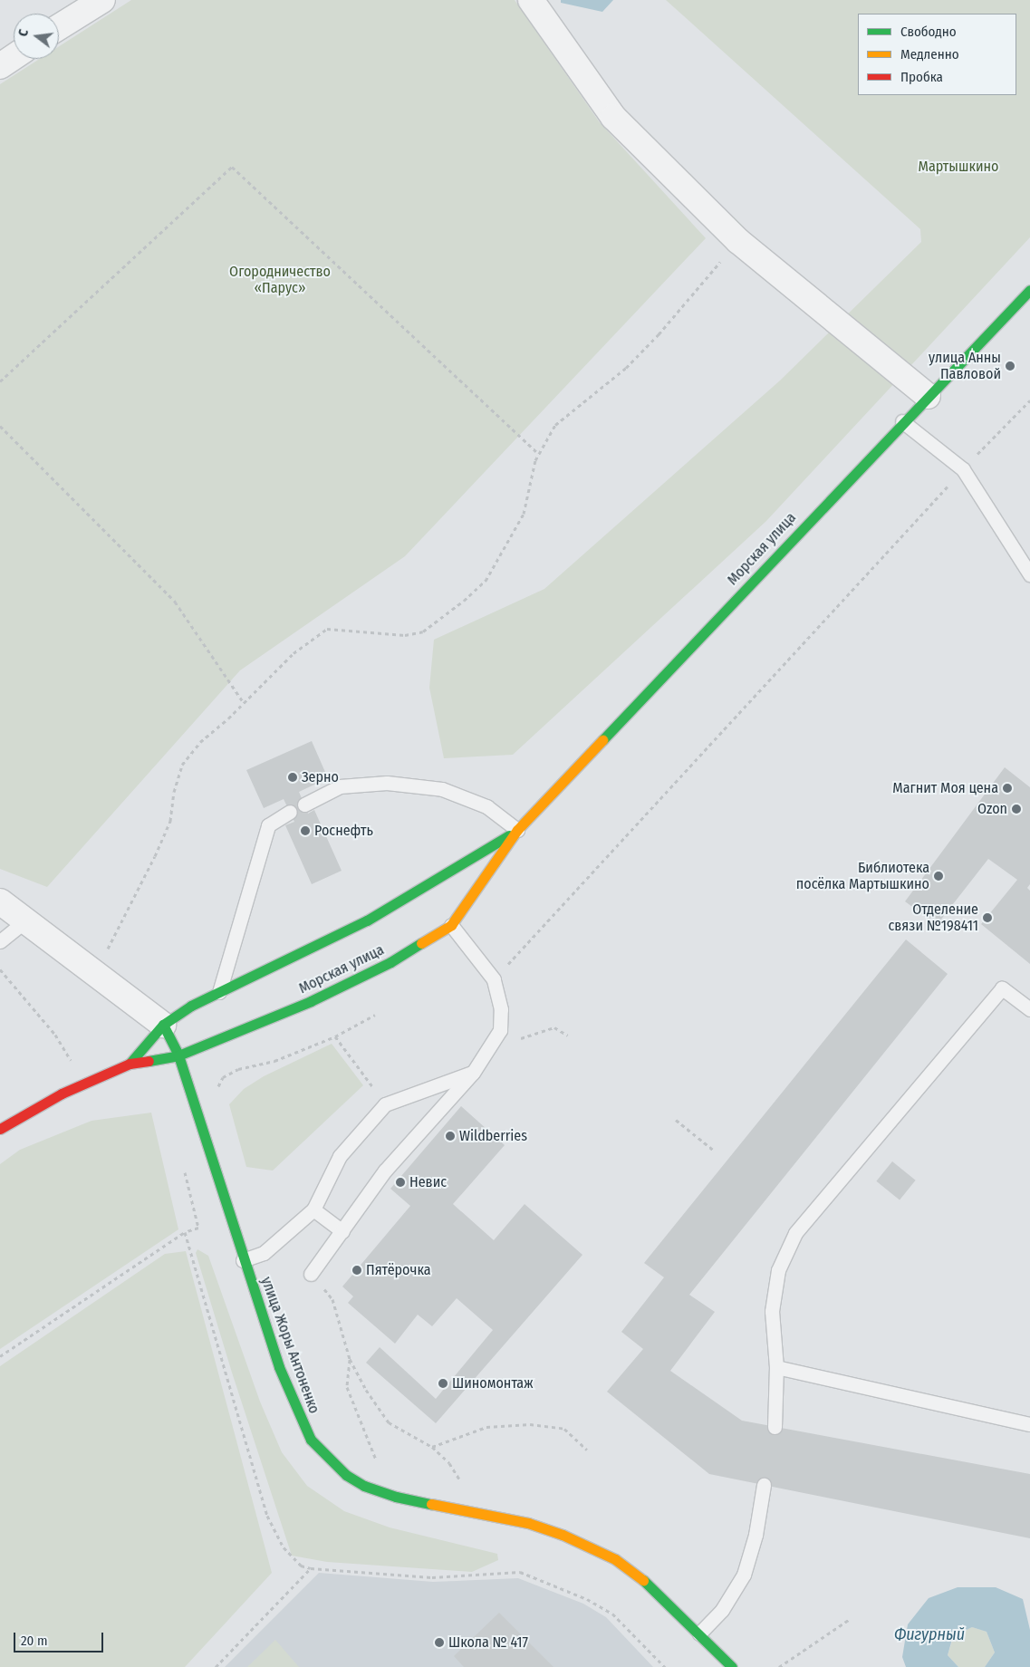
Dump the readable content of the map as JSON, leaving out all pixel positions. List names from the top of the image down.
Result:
{
  "streets": {
    "main road": ["Морская улица", "улица Жоры Антоненко"]
  },
  "crossings": [
    ["Морская улица", "улица Жоры Антоненко"]
  ],
  "water": ["Фигурный"],
  "parks": ["Мартышкино", "Огородничество «Парус»"],
  "places": [
    "улица Анны Павловой",
    "Зерно",
    "Магнит Моя цена",
    "Ozon",
    "Роснефть",
    "Библиотека посёлка Мартышкино",
    "Отделение связи №198411",
    "Wildberries",
    "Невис",
    "Пятёрочка",
    "Шиномонтаж",
    "Школа № 417"
  ],
  "legend": ["Свободно", "Медленно", "Пробка"],
  "scale_bar": "20 m",
  "north": "left"
}
